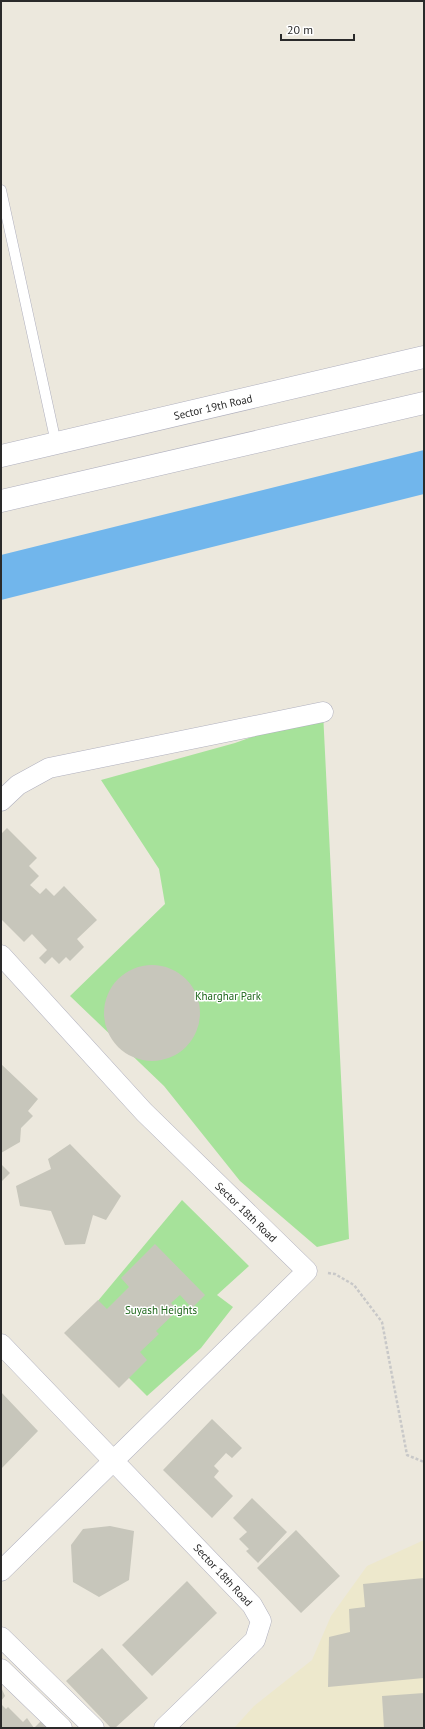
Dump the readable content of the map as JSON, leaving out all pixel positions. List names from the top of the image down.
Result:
{
  "streets": {
    "main road": ["Sector 19th Road"],
    "street": ["Sector 18th Road"]
  },
  "parks": ["Kharghar Park", "Suyash Heights"],
  "scale_bar": "20 m"
}
